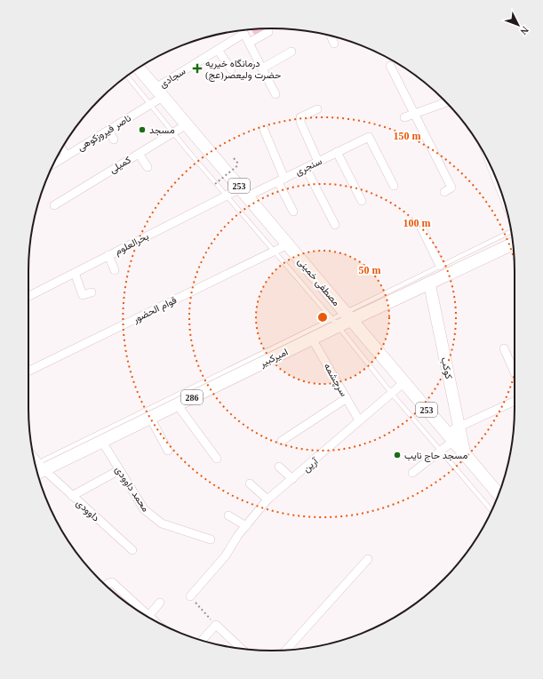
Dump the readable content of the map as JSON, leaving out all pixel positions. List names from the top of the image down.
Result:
{
  "streets": {
    "main road": [
      "253",
      "مصطفی خمینی",
      "امیرکبیر",
      "کوکب",
      "286"
    ],
    "street": [
      "سجادی",
      "ناصر فیروزکوهی",
      "کمیلی",
      "سنجری",
      "بحرالعلوم",
      "قوام الحضور",
      "سرچشمه",
      "آرین",
      "محمد داوودی",
      "داوودی"
    ]
  },
  "crossings": [
    ["سجادی", "ناصر فیروزکوهی"],
    ["سجادی", "مصطفی خمینی"],
    ["ناصر فیروزکوهی", "مصطفی خمینی"],
    ["کمیلی", "مصطفی خمینی"],
    ["سنجری", "بحرالعلوم"],
    ["سنجری", "مصطفی خمینی"],
    ["بحرالعلوم", "مصطفی خمینی"],
    ["مصطفی خمینی", "قوام الحضور"],
    ["مصطفی خمینی", "امیرکبیر"],
    ["مصطفی خمینی", "کوکب"],
    ["مصطفی خمینی", "آرین"],
    ["امیرکبیر", "کوکب"],
    ["امیرکبیر", "سرچشمه"],
    ["امیرکبیر", "محمد داوودی"],
    ["امیرکبیر", "داوودی"],
    ["سرچشمه", "آرین"]
  ],
  "places": {
    "health": ["درمانگاه خیریه حضرت ولیعصر(عج)"],
    "other": ["مسجد", "مسجد حاج نایب"]
  },
  "north": "bottom right",
  "rings": ["150 m", "100 m", "50 m"]
}
